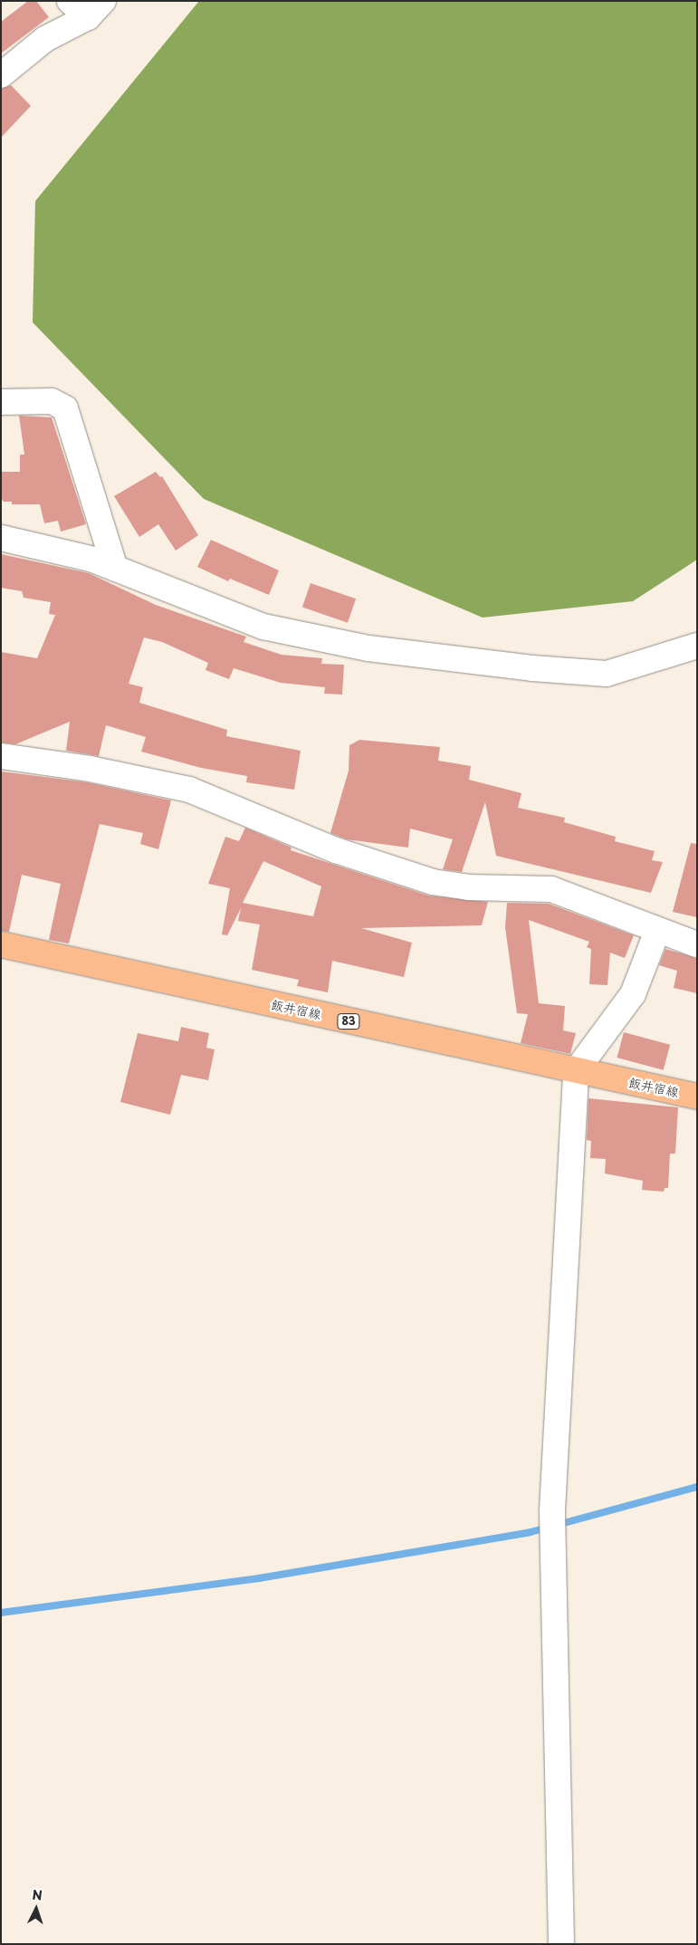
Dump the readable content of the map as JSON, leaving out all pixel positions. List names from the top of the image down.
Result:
{
  "streets": {
    "main road": ["飯井宿線", "83"]
  },
  "north": "top"
}
